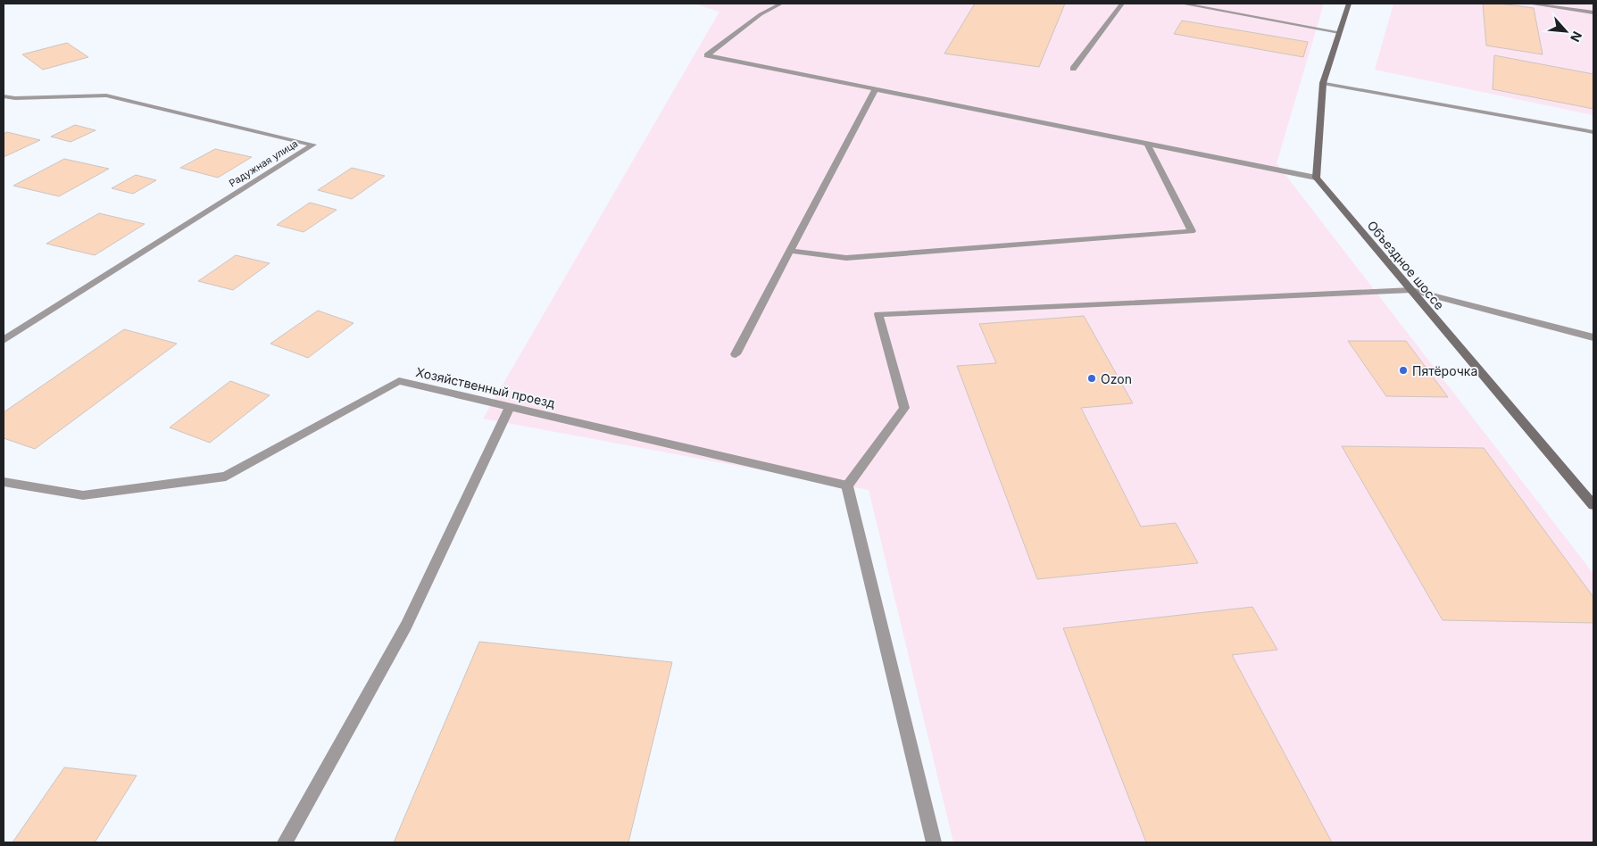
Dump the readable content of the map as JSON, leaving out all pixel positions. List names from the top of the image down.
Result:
{
  "streets": {
    "main road": ["Объездное шоссе"],
    "street": ["Радужная улица", "Хозяйственный проезд"]
  },
  "places": ["Пятёрочка", "Ozon"],
  "north": "bottom right"
}
